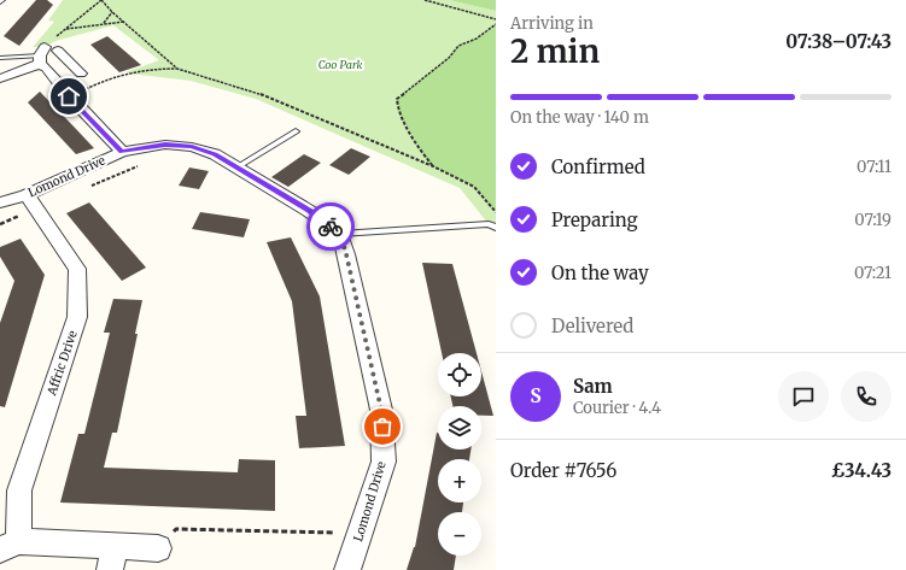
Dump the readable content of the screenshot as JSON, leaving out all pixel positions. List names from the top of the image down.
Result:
{
  "streets": {
    "street": ["Lomond Drive", "Affric Drive"]
  },
  "crossings": [
    ["Lomond Drive", "Affric Drive"]
  ],
  "parks": ["Coo Park"],
  "page": {
    "heading": ["2 min", "Arriving in", "07:38–07:43"],
    "panel": [
      "Sam",
      "Courier · 4.4",
      "Order #7656",
      "£34.43"
    ],
    "bar": "On the way · 140 m",
    "list": [
      ["Confirmed", "07:11"],
      ["Preparing", "07:19"],
      ["On the way", "07:21"],
      "Delivered"
    ],
    "map_buttons": ["+", "−"],
    "round": "S"
  }
}
